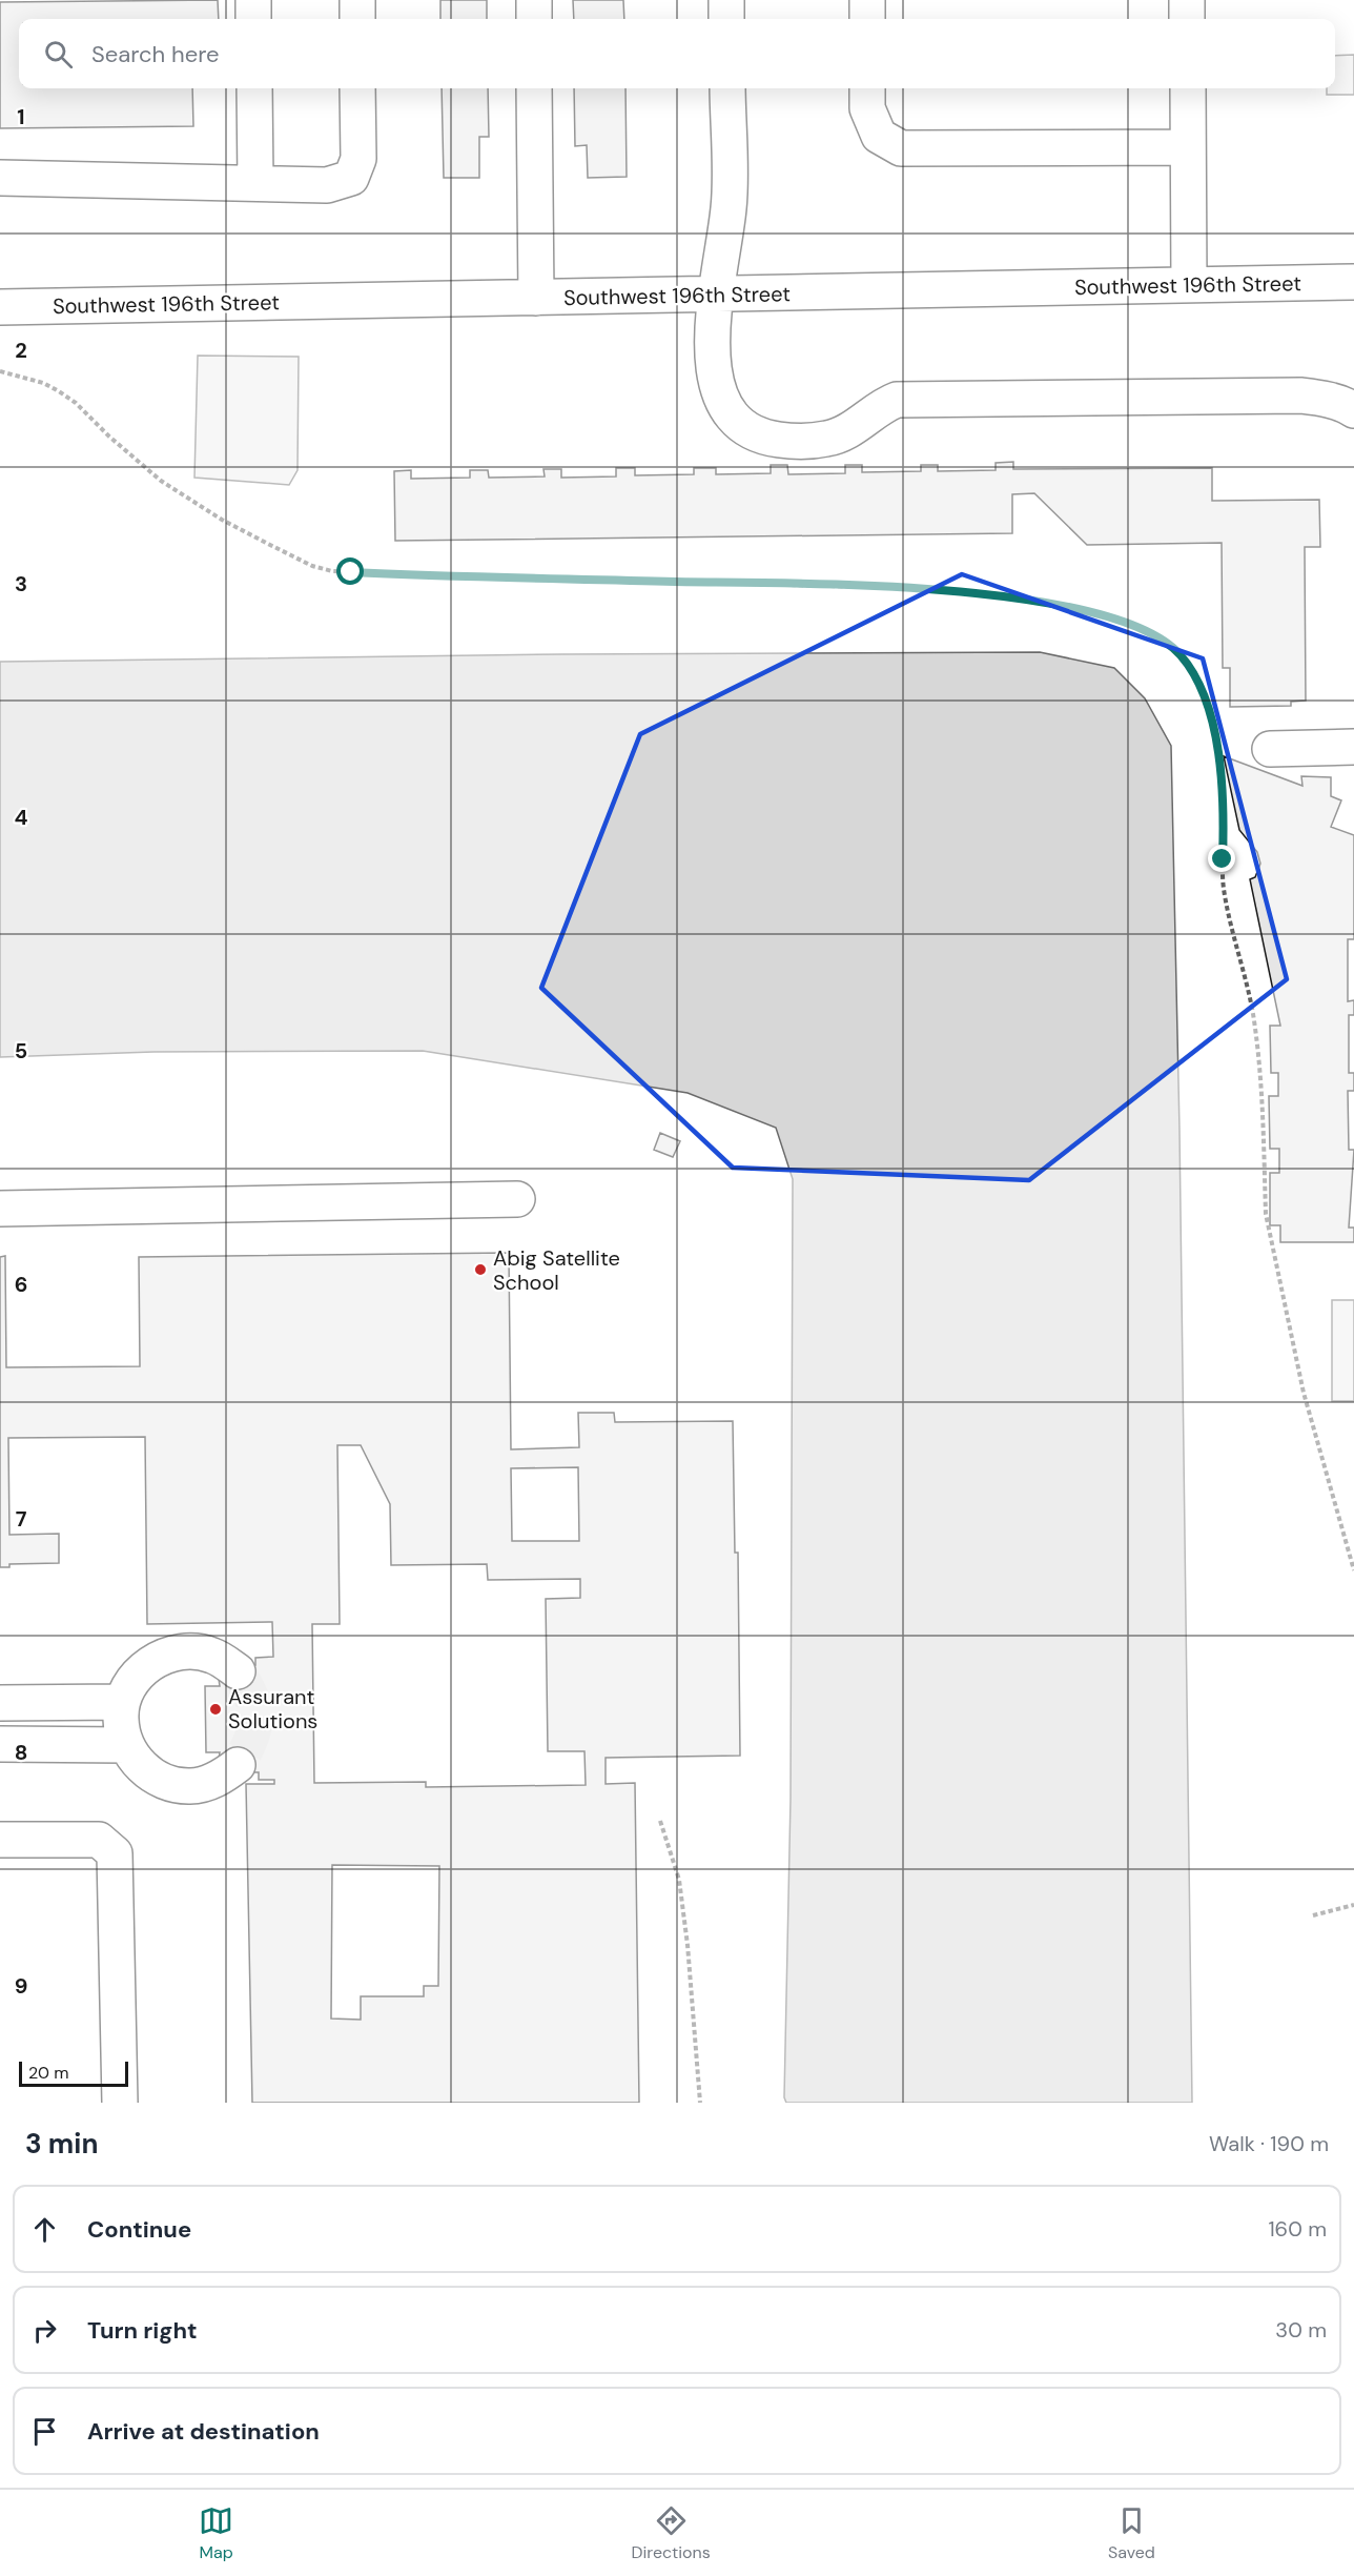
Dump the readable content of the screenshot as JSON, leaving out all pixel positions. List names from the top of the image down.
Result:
{
  "streets": {
    "street": ["Southwest 196th Street"]
  },
  "places": ["Abig Satellite School", "Assurant Solutions"],
  "scale_bar": "20 m",
  "page": {
    "search": "Search here",
    "scale": "20 m",
    "heading": ["3 min", "Walk · 190 m"],
    "list": [
      ["Continue", "160 m"],
      ["Turn right", "30 m"],
      "Arrive at destination"
    ],
    "nav": ["Map", "Directions", "Saved"]
  },
  "grid": {
    "rows": [
      "1",
      "2",
      "3",
      "4",
      "5",
      "6",
      "7",
      "8",
      "9"
    ]
  }
}
